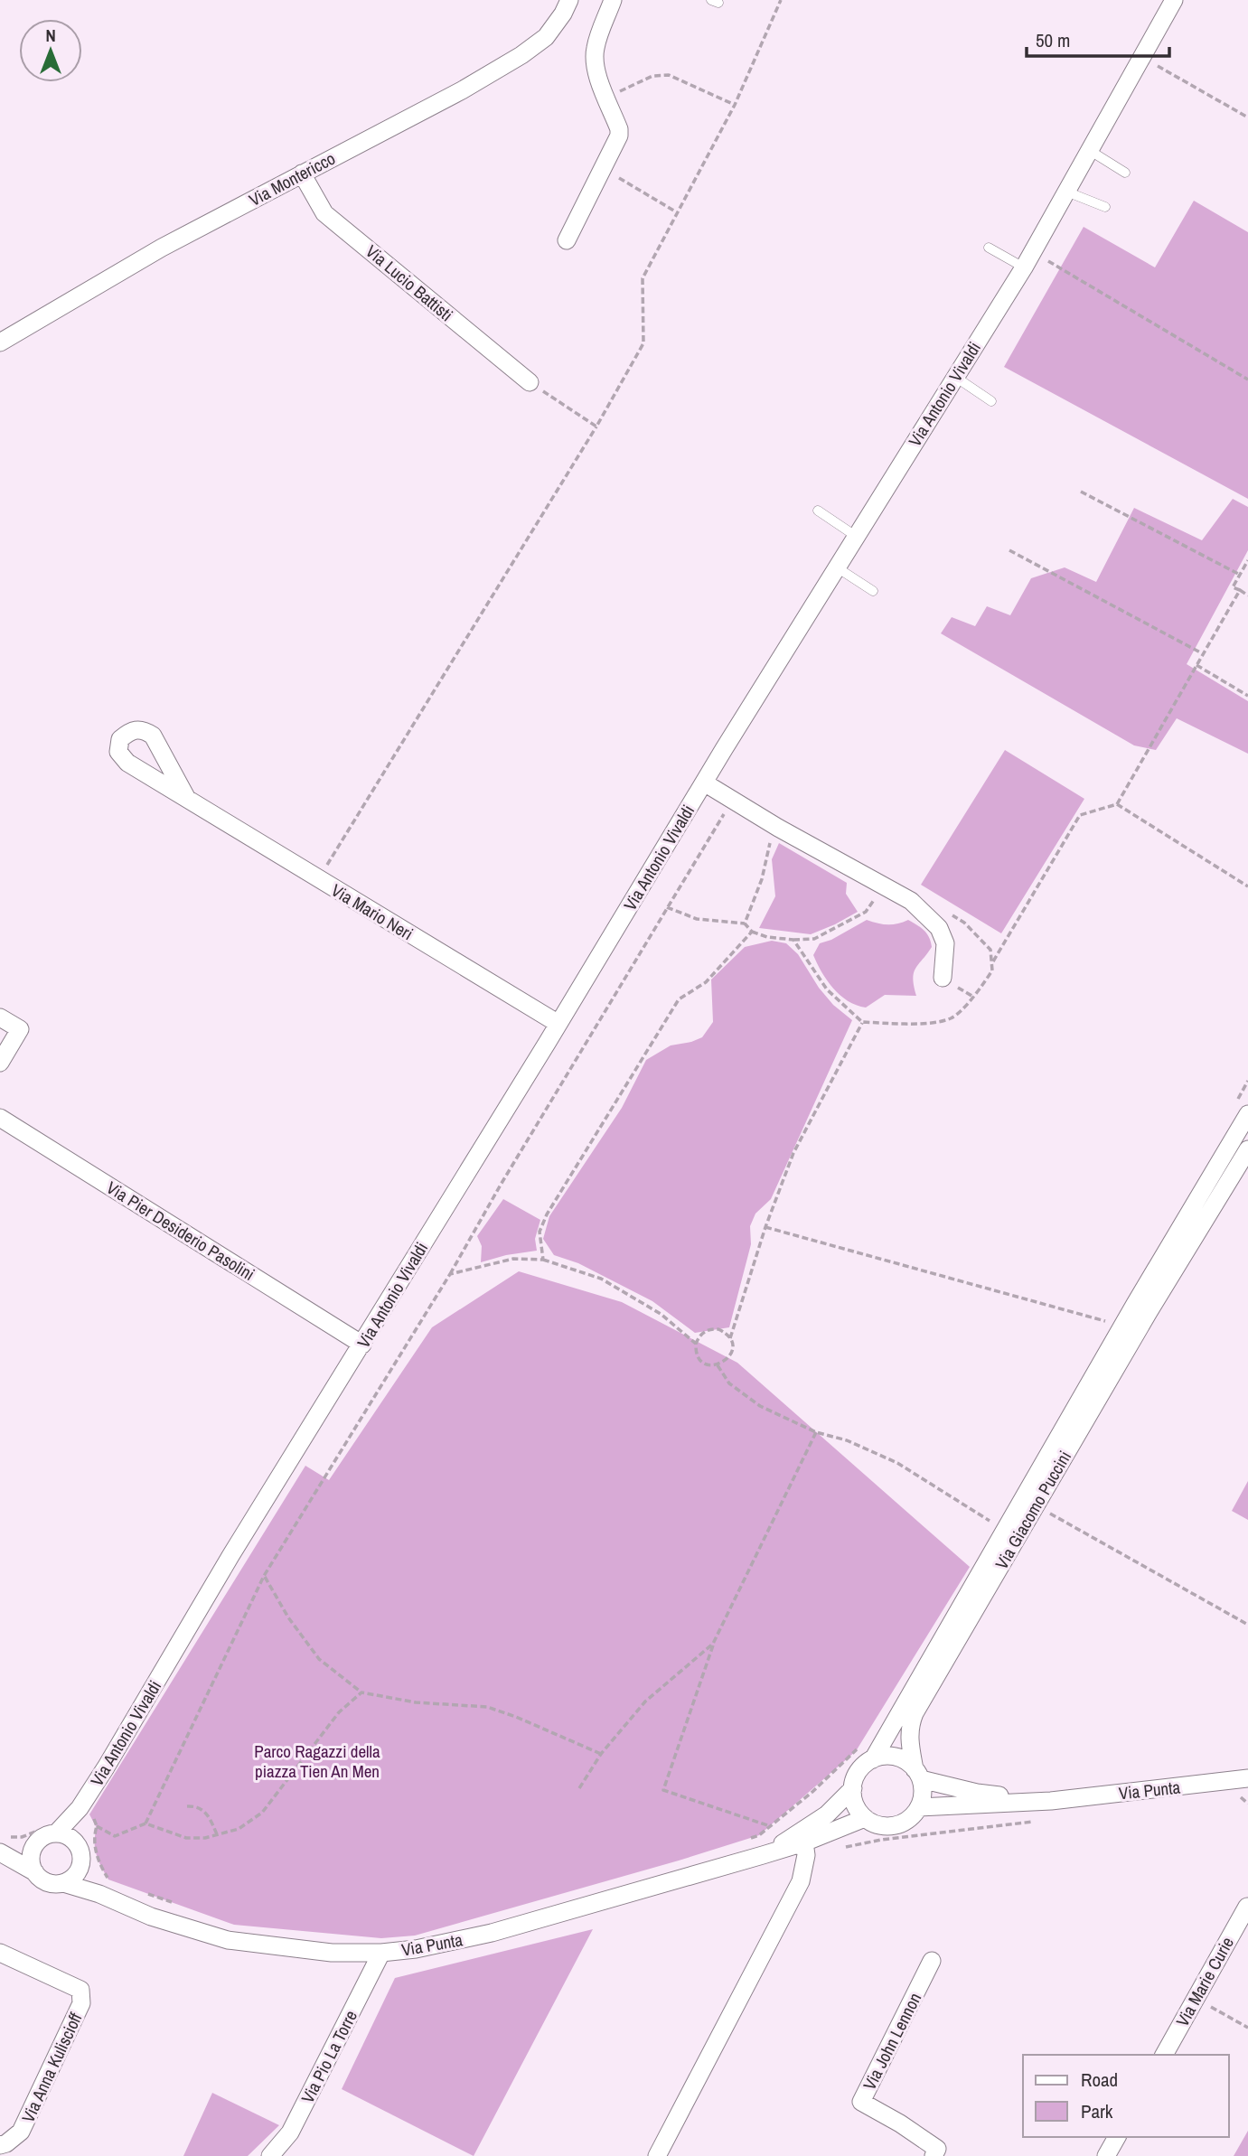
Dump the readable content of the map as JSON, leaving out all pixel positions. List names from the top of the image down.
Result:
{
  "streets": {
    "street": [
      "Via Montericco",
      "Via Lucio Battisti",
      "Via Antonio Vivaldi",
      "Via Mario Neri",
      "Via Pier Desiderio Pasolini",
      "Via Giacomo Puccini",
      "Via Punta",
      "Via Marie Curie",
      "Via John Lennon",
      "Via Pio La Torre",
      "Via Anna Kuliscioff"
    ]
  },
  "crossings": [
    ["Via Montericco", "Via Lucio Battisti"],
    ["Via Antonio Vivaldi", "Via Mario Neri"],
    ["Via Antonio Vivaldi", "Via Pier Desiderio Pasolini"],
    ["Via Antonio Vivaldi", "Via Punta"],
    ["Via Giacomo Puccini", "Via Punta"],
    ["Via Punta", "Via Pio La Torre"]
  ],
  "parks": ["Parco Ragazzi della piazza Tien An Men"],
  "legend": ["Road", "Park"],
  "scale_bar": "50 m",
  "north": "top"
}
